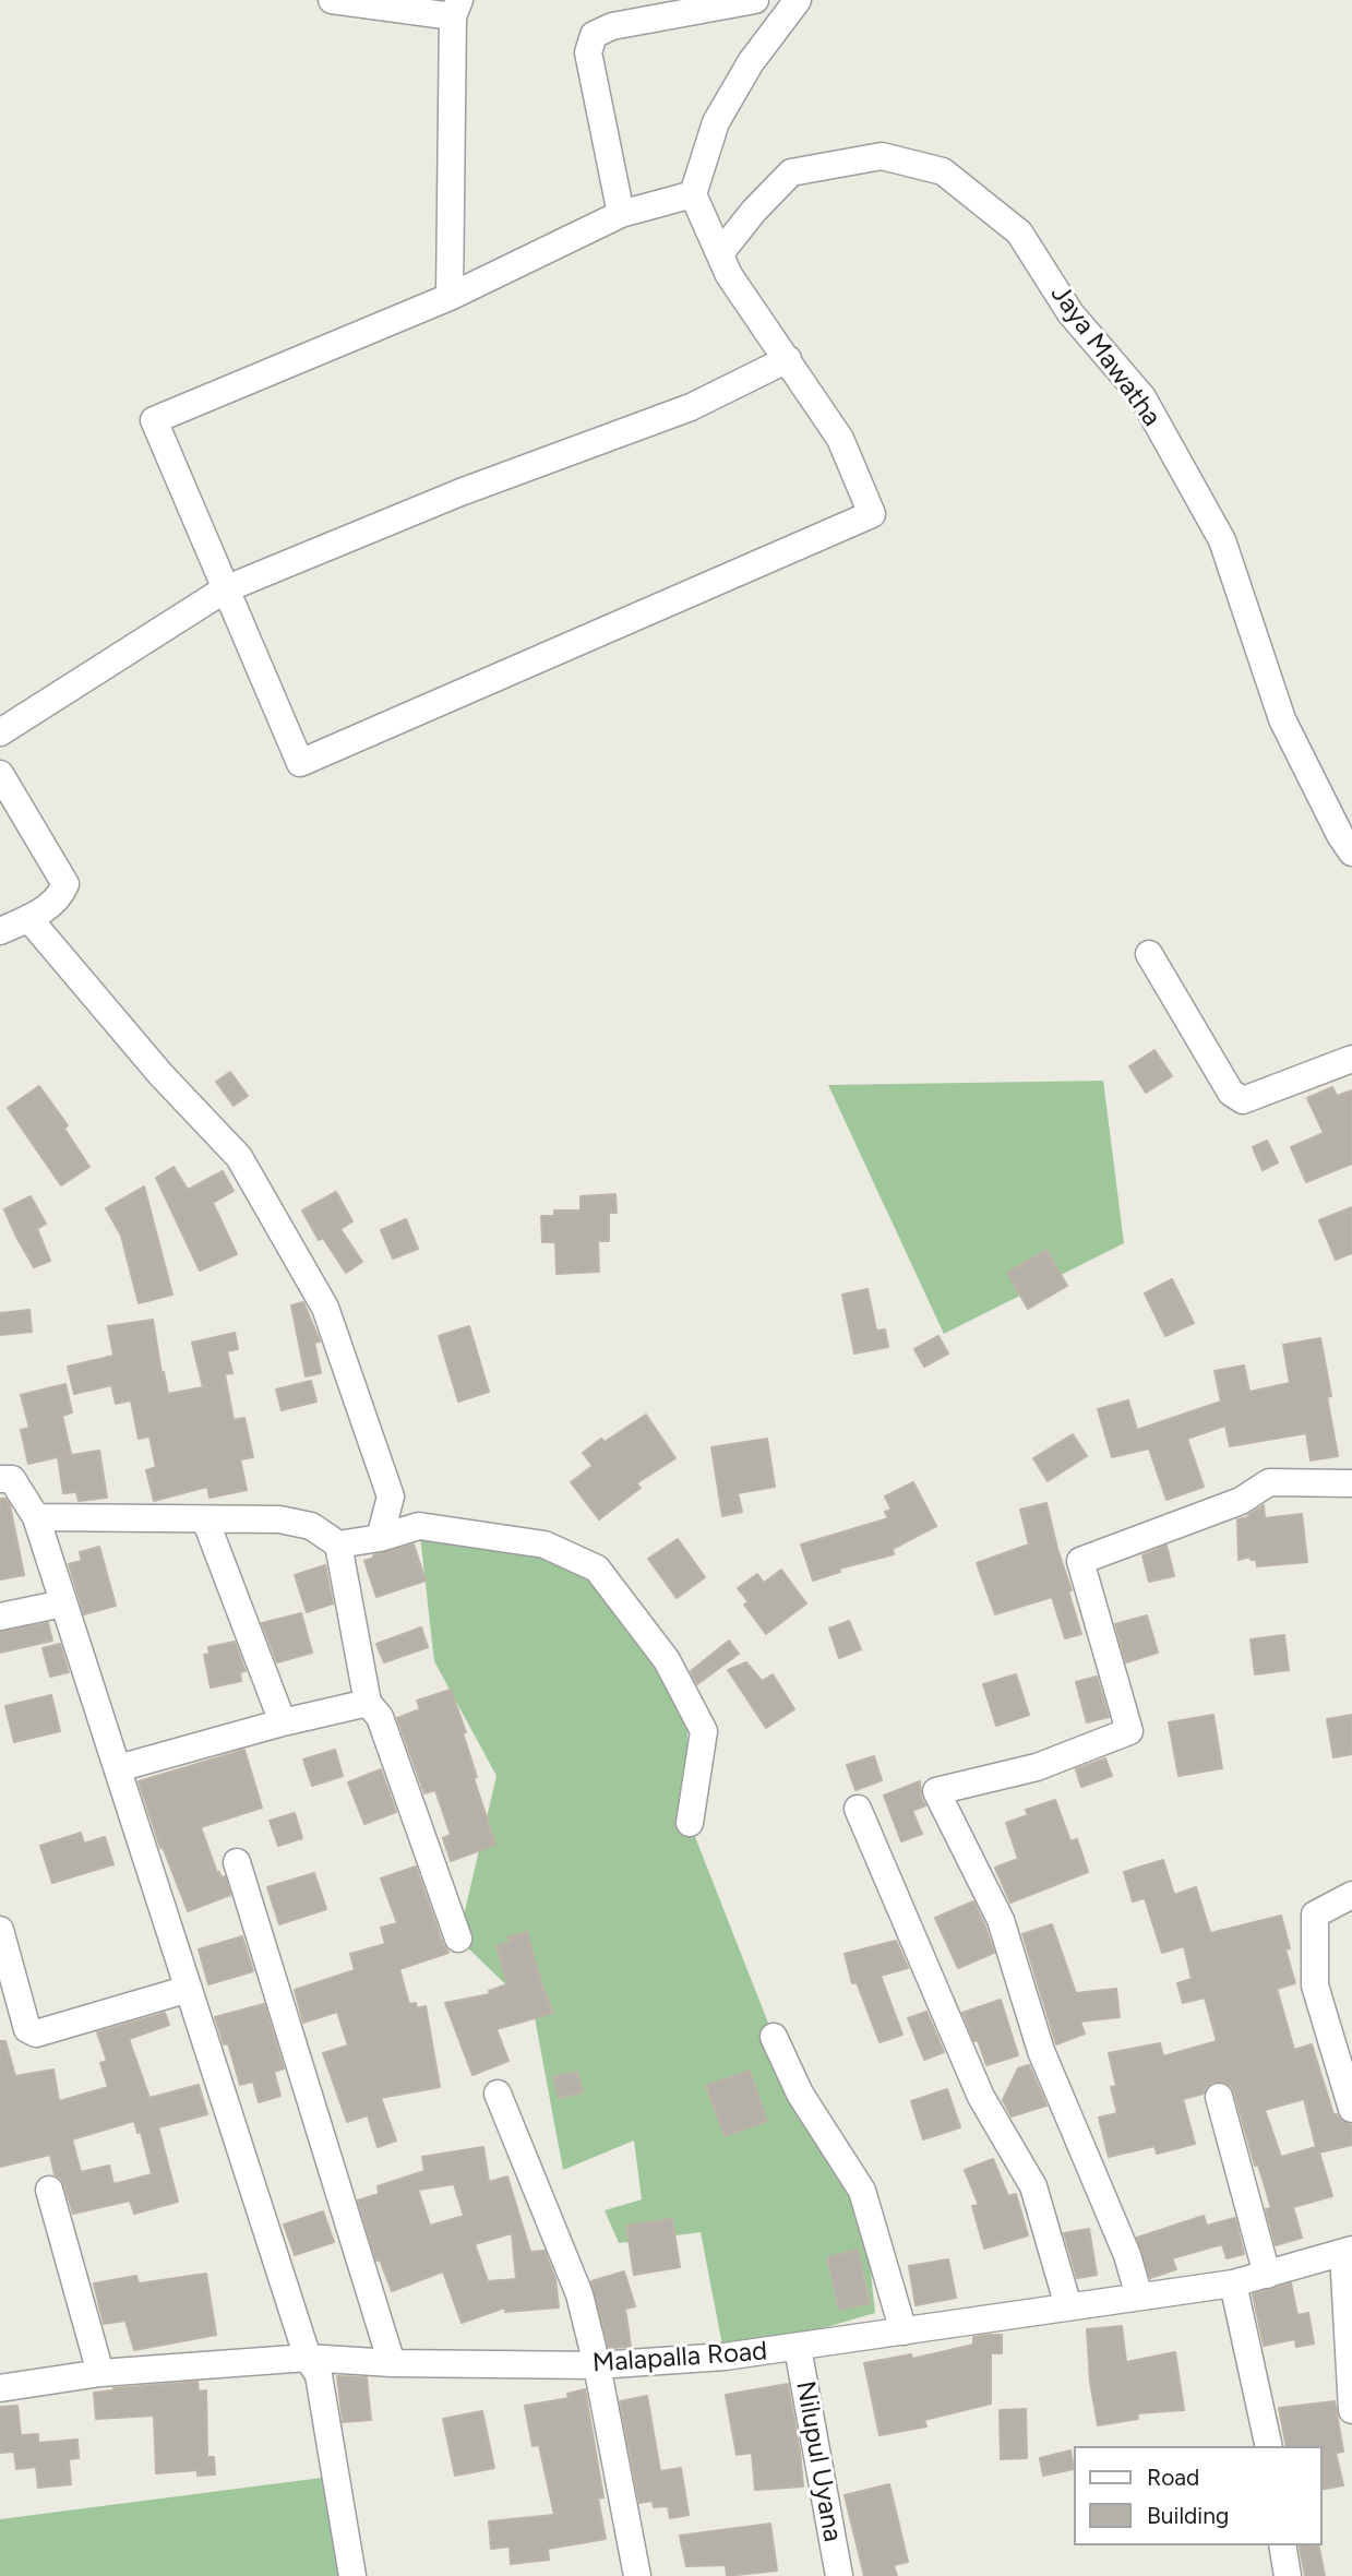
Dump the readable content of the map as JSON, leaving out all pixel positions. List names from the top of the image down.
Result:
{
  "streets": {
    "street": ["Jaya Mawatha", "Malapalla Road", "Nilupul Uyana"]
  },
  "crossings": [
    ["Malapalla Road", "Nilupul Uyana"]
  ],
  "legend": ["Road", "Building"]
}
